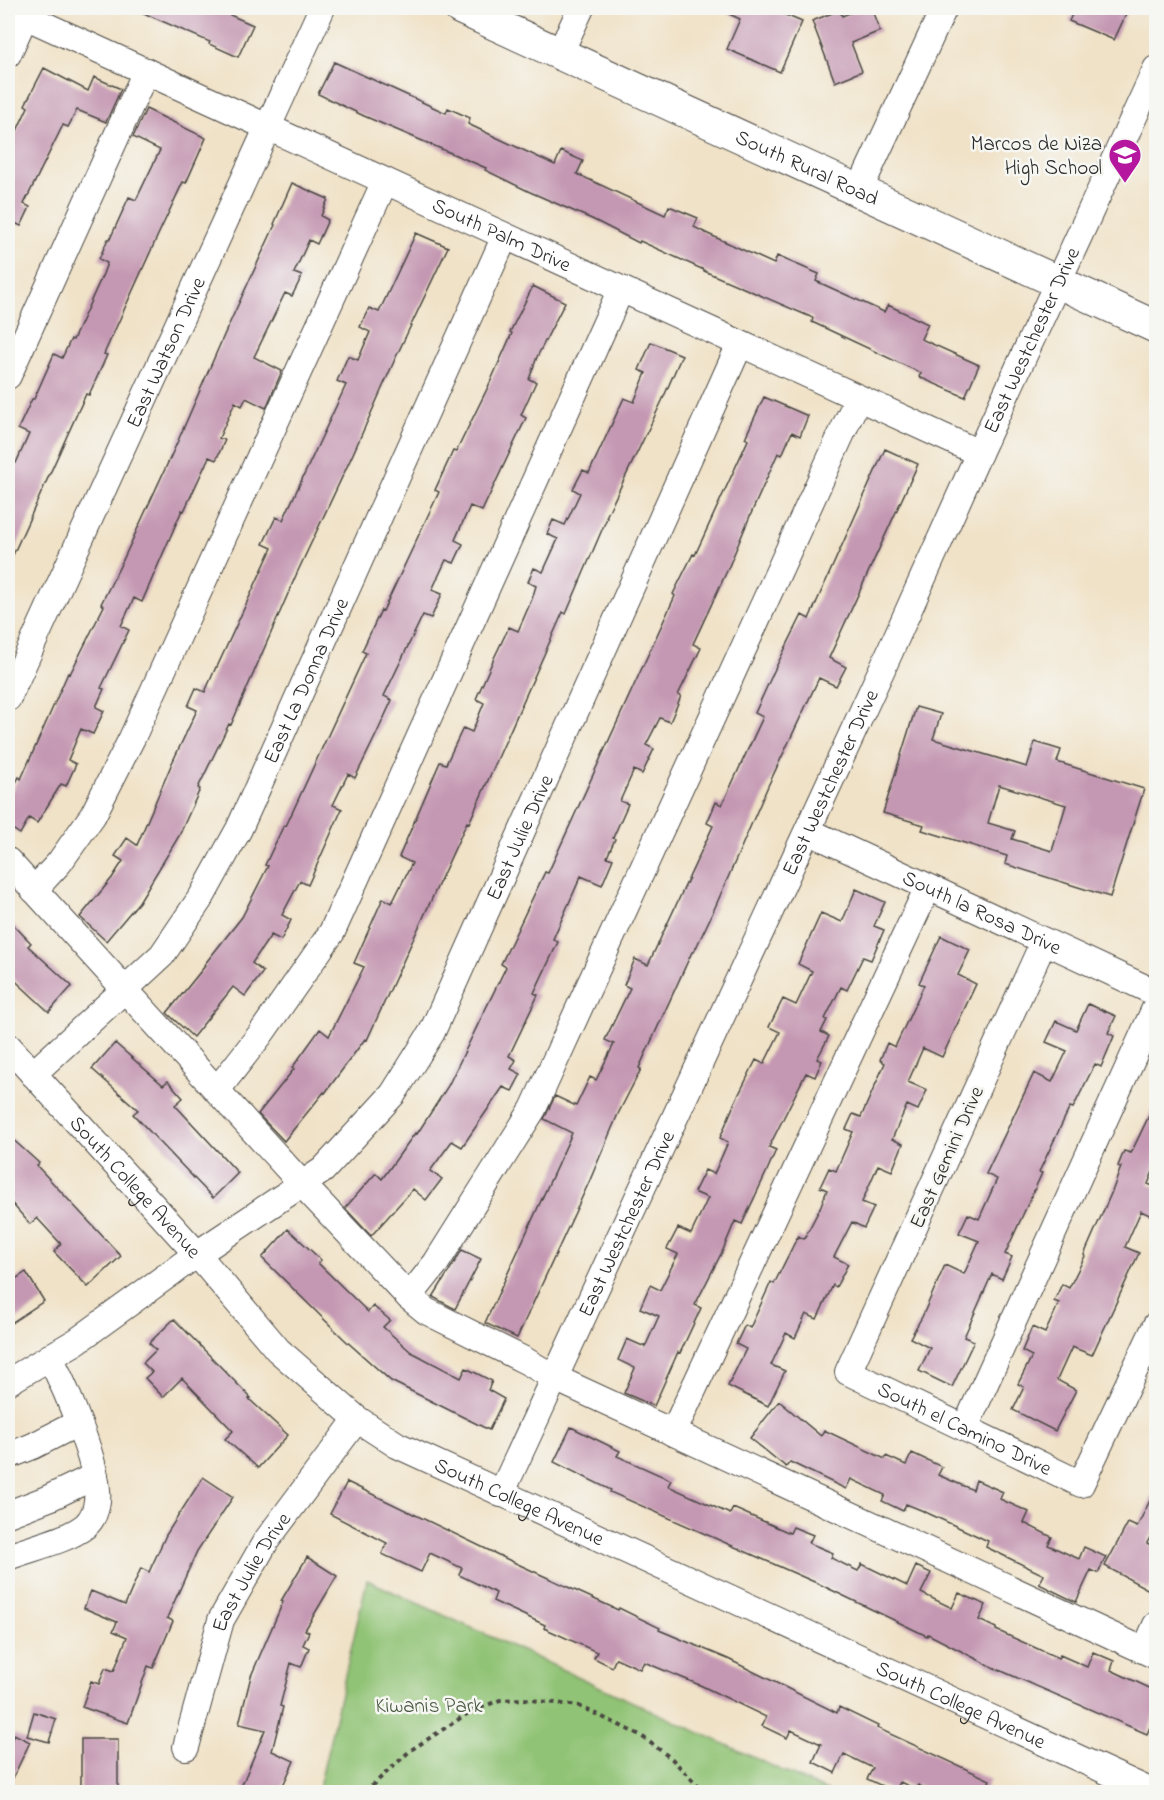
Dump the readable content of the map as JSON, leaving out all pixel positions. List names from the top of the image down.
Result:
{
  "streets": {
    "main road": ["South Rural Road"],
    "street": [
      "South Palm Drive",
      "East Westchester Drive",
      "East Watson Drive",
      "East La Donna Drive",
      "East Julie Drive",
      "South la Rosa Drive",
      "East Gemini Drive",
      "South College Avenue",
      "South el Camino Drive"
    ]
  },
  "crossings": [
    ["South Rural Road", "East Westchester Drive"],
    ["South Palm Drive", "East Westchester Drive"],
    ["South Palm Drive", "East Watson Drive"],
    ["South Palm Drive", "East La Donna Drive"],
    ["South Palm Drive", "East Julie Drive"],
    ["East Westchester Drive", "South la Rosa Drive"],
    ["East Westchester Drive", "South College Avenue"],
    ["East La Donna Drive", "South College Avenue"],
    ["East Julie Drive", "South College Avenue"],
    ["South la Rosa Drive", "East Gemini Drive"],
    ["East Gemini Drive", "South el Camino Drive"]
  ],
  "parks": ["Kiwanis Park"],
  "places": {
    "school or university": ["Marcos de Niza High School"]
  }
}
